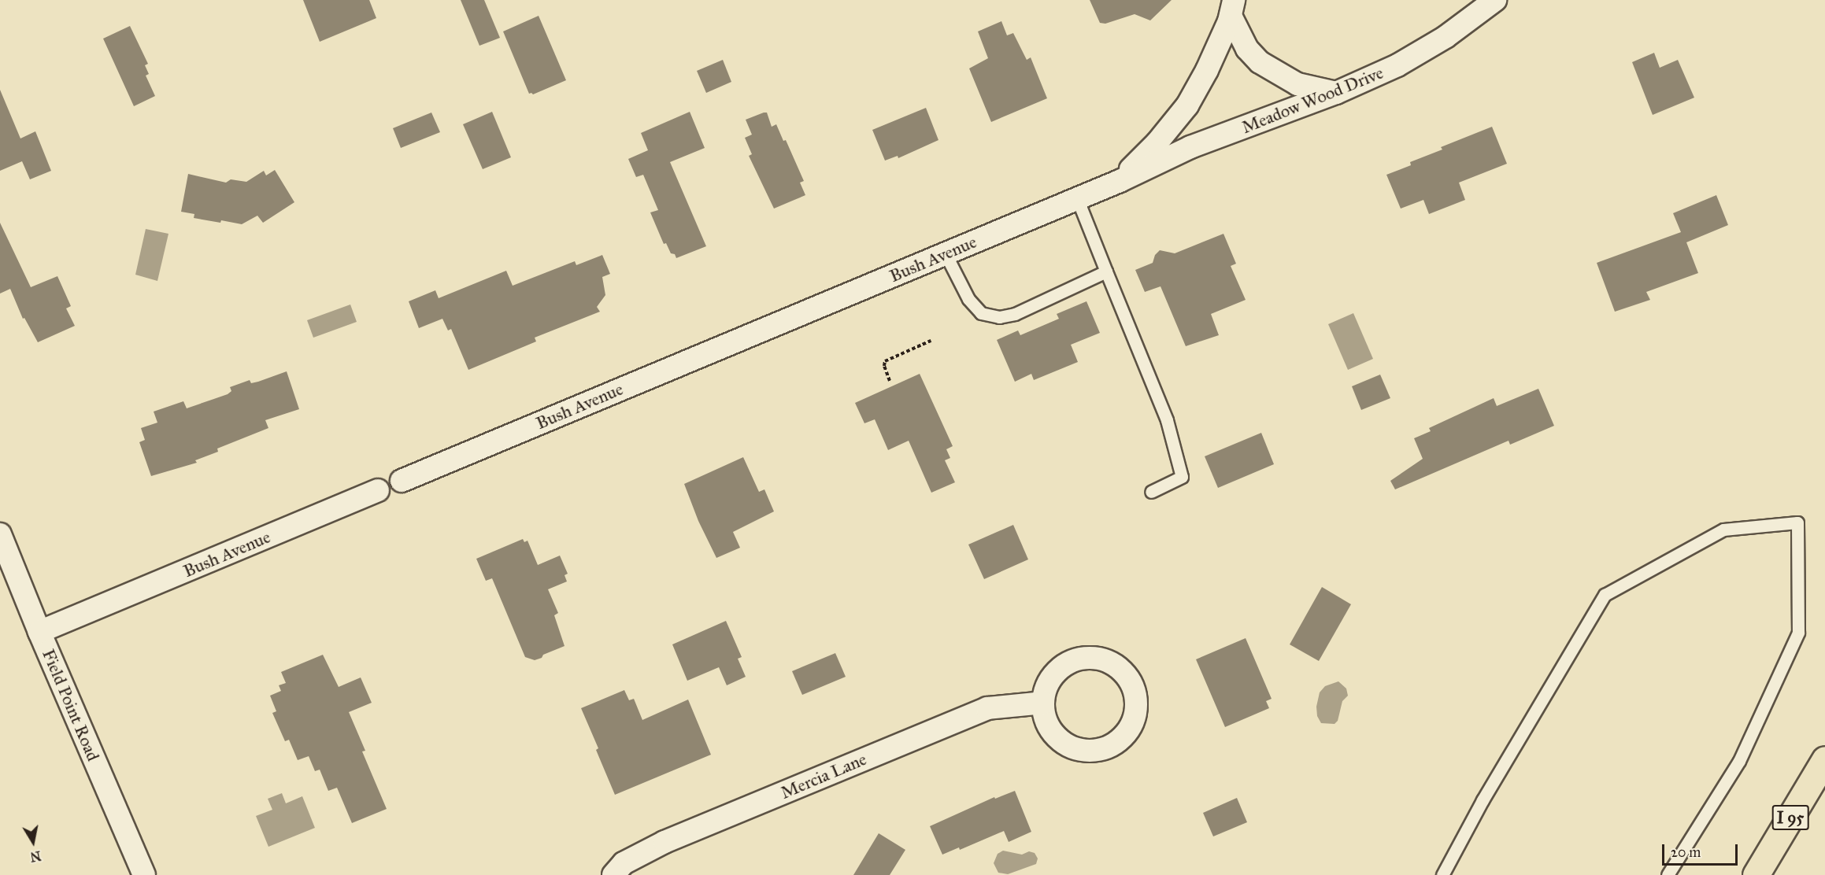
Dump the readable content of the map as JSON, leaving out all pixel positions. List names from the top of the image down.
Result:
{
  "streets": {
    "highway": ["I 95"],
    "street": [
      "Meadow Wood Drive",
      "Bush Avenue",
      "Field Point Road",
      "Mercia Lane"
    ]
  },
  "crossings": [
    ["Meadow Wood Drive", "Bush Avenue"],
    ["Bush Avenue", "Field Point Road"]
  ],
  "scale_bar": "20 m",
  "north": "bottom"
}
